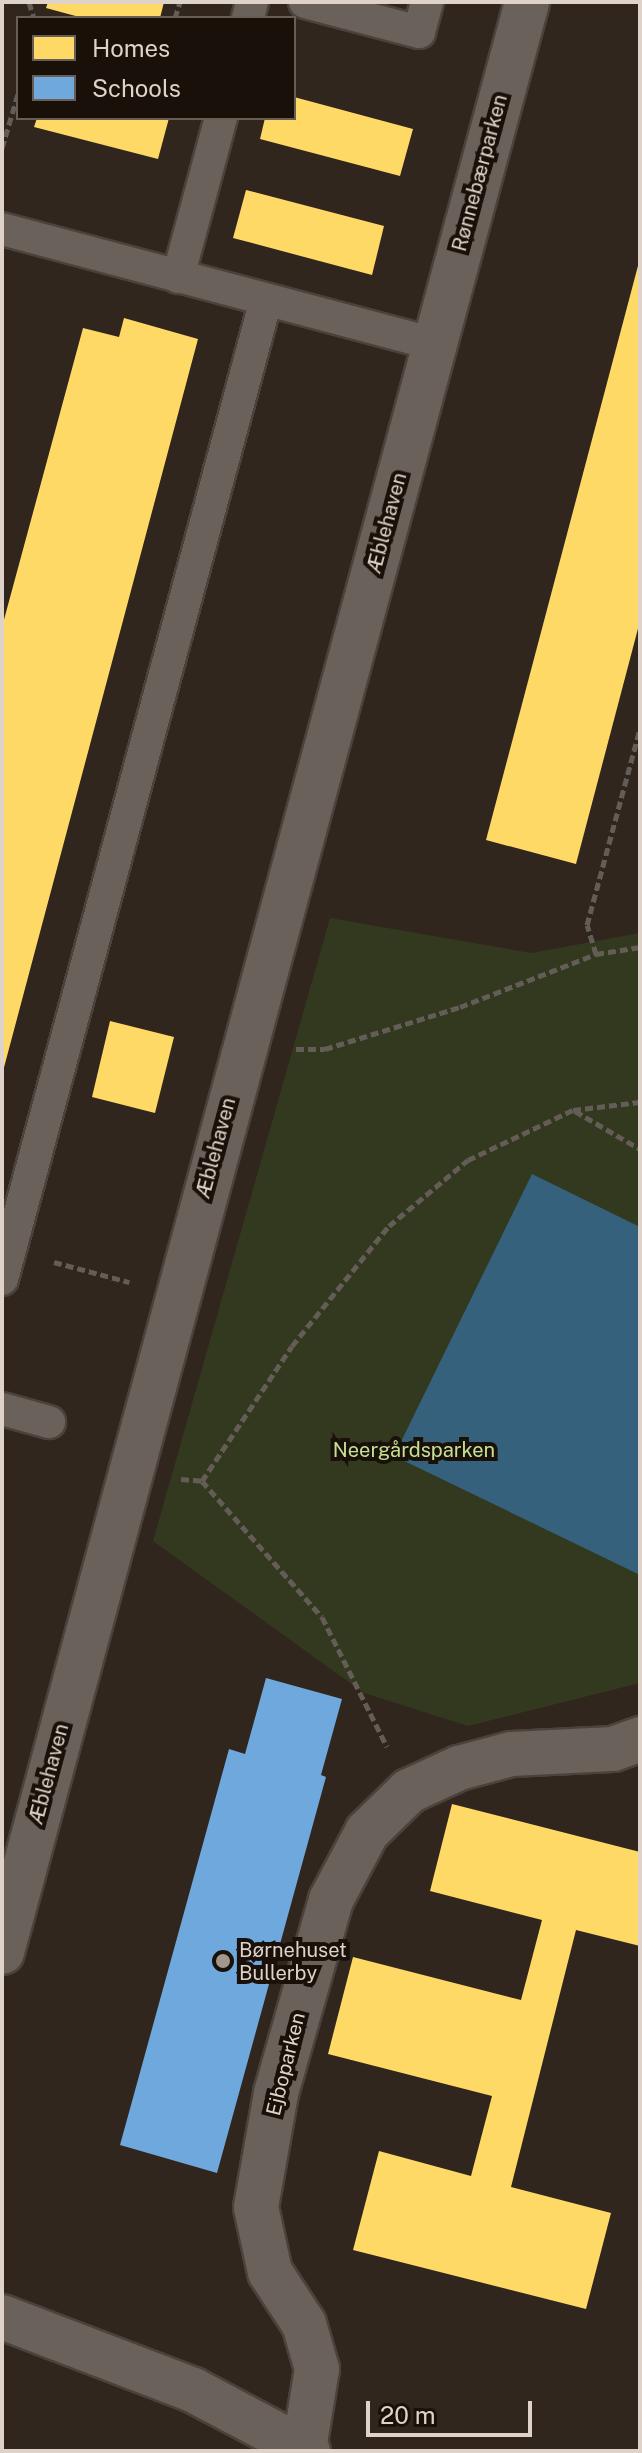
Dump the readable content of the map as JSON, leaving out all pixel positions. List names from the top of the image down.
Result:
{
  "streets": {
    "street": ["Rønnebærparken", "Æblehaven", "Ejboparken"]
  },
  "crossings": [
    ["Rønnebærparken", "Æblehaven"]
  ],
  "parks": ["Neergårdsparken"],
  "places": ["Børnehuset Bullerby"],
  "legend": ["Homes", "Schools"],
  "scale_bar": "20 m"
}
